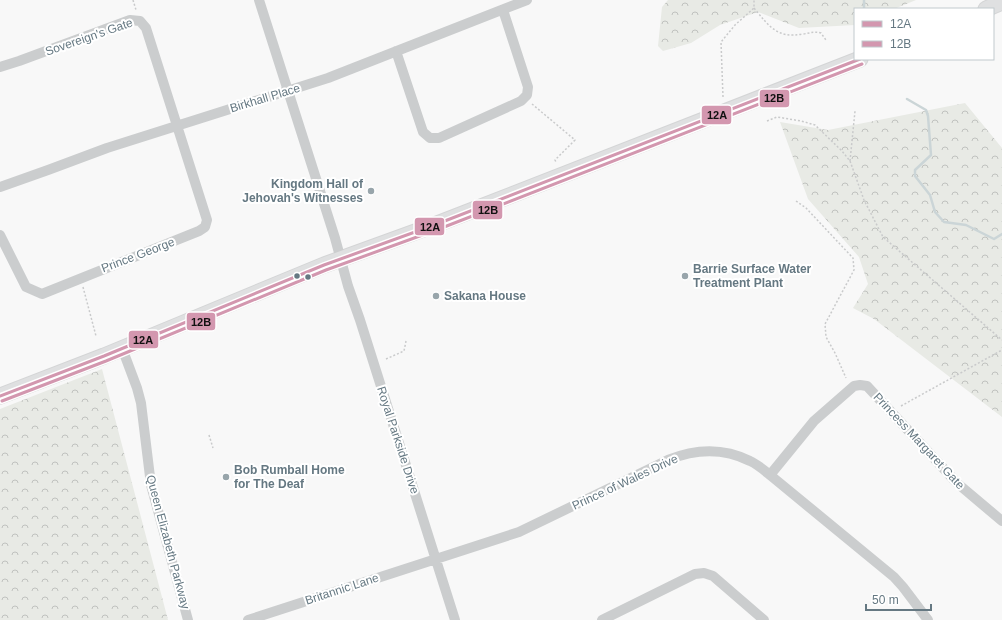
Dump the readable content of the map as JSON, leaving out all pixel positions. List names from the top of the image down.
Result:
{
  "streets": {
    "street": [
      "Sovereign's Gate",
      "Birkhall Place",
      "Prince George",
      "Royal Parkside Drive",
      "Princess Margaret Gate",
      "Prince of Wales Drive",
      "Queen Elizabeth Parkway",
      "Britannic Lane"
    ]
  },
  "crossings": [
    ["Sovereign's Gate", "Birkhall Place"],
    ["Sovereign's Gate", "Prince George"],
    ["Birkhall Place", "Prince George"],
    ["Birkhall Place", "Royal Parkside Drive"],
    ["Royal Parkside Drive", "Prince of Wales Drive"],
    ["Royal Parkside Drive", "Britannic Lane"],
    ["Princess Margaret Gate", "Prince of Wales Drive"],
    ["Prince of Wales Drive", "Britannic Lane"]
  ],
  "places": [
    "Kingdom Hall of Jehovah's Witnesses",
    "Barrie Surface Water Treatment Plant",
    "Sakana House",
    "Bob Rumball Home for The Deaf"
  ],
  "lines": ["transit line 12A", "transit line 12B"],
  "legend": ["12A", "12B"],
  "scale_bar": "50 m"
}
